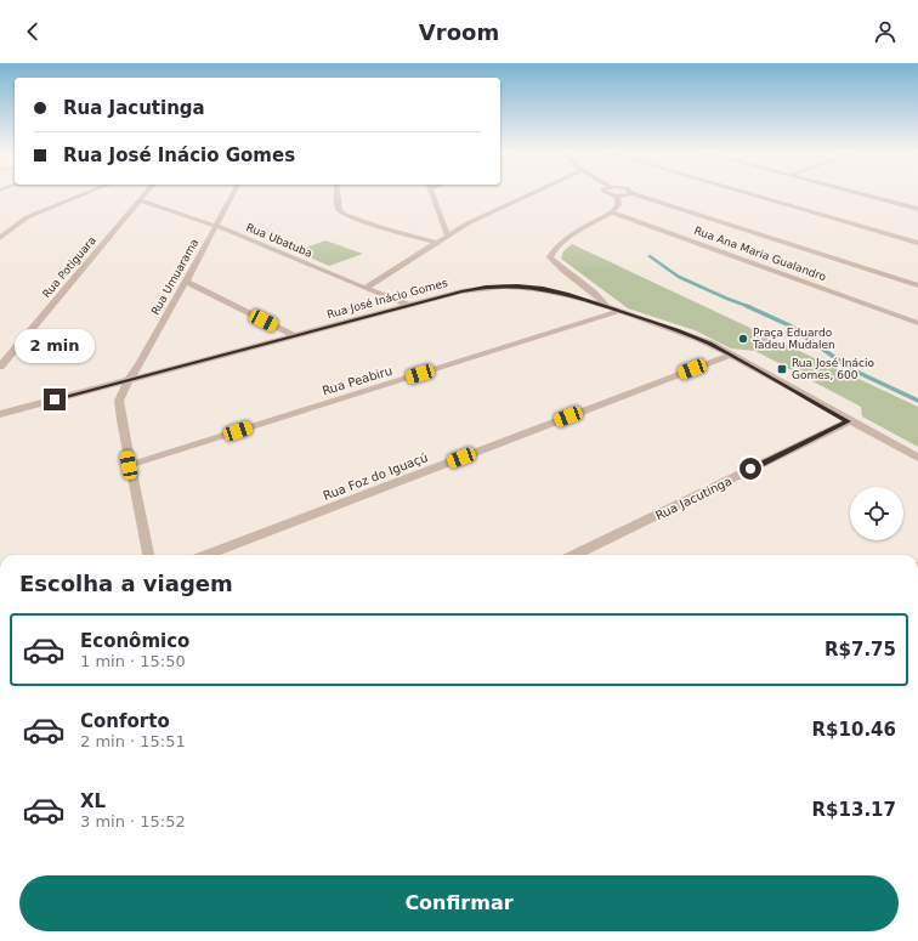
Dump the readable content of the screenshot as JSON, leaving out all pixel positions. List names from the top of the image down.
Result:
{
  "streets": {
    "street": [
      "Rua Ubatuba",
      "Rua Ana Maria Gualandro",
      "Rua Potiguara",
      "Rua Umuarama",
      "Rua José Inácio Gomes",
      "Rua Peabiru",
      "Rua Foz do Iguaçú",
      "Rua Jacutinga"
    ]
  },
  "crossings": [
    ["Rua Ubatuba", "Rua Potiguara"],
    ["Rua Ubatuba", "Rua Umuarama"],
    ["Rua Ubatuba", "Rua José Inácio Gomes"],
    ["Rua Umuarama", "Rua José Inácio Gomes"],
    ["Rua Umuarama", "Rua Peabiru"],
    ["Rua José Inácio Gomes", "Rua Peabiru"],
    ["Rua José Inácio Gomes", "Rua Foz do Iguaçú"],
    ["Rua José Inácio Gomes", "Rua Jacutinga"]
  ],
  "places": {
    "other": ["Praça Eduardo Tadeu Mudalen"],
    "transit": ["Rua José Inácio Gomes, 600"]
  },
  "page": {
    "header": "Vroom",
    "banner": ["Rua Jacutinga", "Rua José Inácio Gomes"],
    "bubble": "2 min",
    "heading": "Escolha a viagem",
    "list": [
      {
        "name": "Econômico",
        "note": "1 min · 15:50",
        "value": "R$7.75"
      },
      {
        "name": "Conforto",
        "note": "2 min · 15:51",
        "value": "R$10.46"
      },
      {
        "name": "XL",
        "note": "3 min · 15:52",
        "value": "R$13.17"
      }
    ],
    "buttons": "Confirmar"
  }
}
